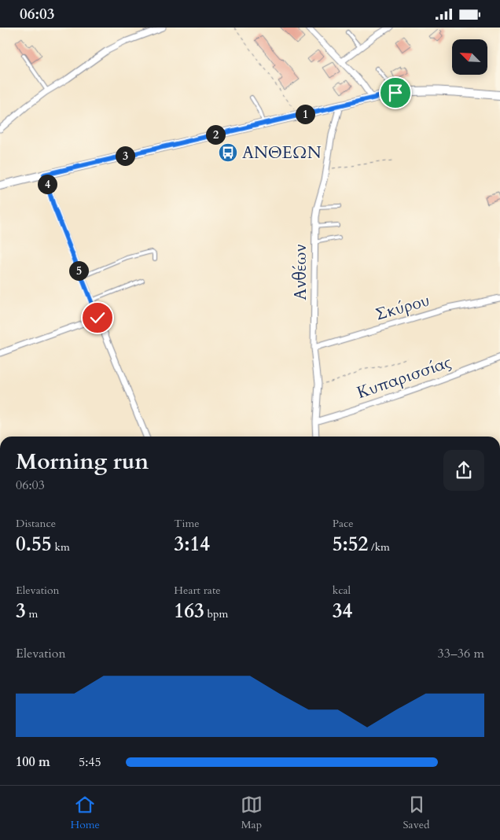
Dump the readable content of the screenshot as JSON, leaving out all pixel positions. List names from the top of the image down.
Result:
{
  "streets": {
    "street": ["Ανθέων", "Σκύρου", "Κυπαρισσίας"]
  },
  "crossings": [
    ["Ανθέων", "Σκύρου"],
    ["Ανθέων", "Κυπαρισσίας"]
  ],
  "places": {
    "bus stop": ["ΑΝΘΕΩΝ"]
  },
  "north": "top left",
  "page": {
    "status": "06:03",
    "pins": [
      "1",
      "2",
      "3",
      "4",
      "5"
    ],
    "heading": ["Morning run", "06:03"],
    "stats": [
      ["Distance", "0.55 km"],
      ["Time", "3:14"],
      ["Pace", "5:52 /km"],
      ["Elevation", "3 m"],
      ["Heart rate", "163 bpm"],
      ["kcal", "34"]
    ],
    "chart": ["Elevation", "33–36 m"],
    "list": [
      {
        "name": "100 m",
        "note": "5:45"
      }
    ],
    "tabs": ["Home", "Map", "Saved"]
  }
}
